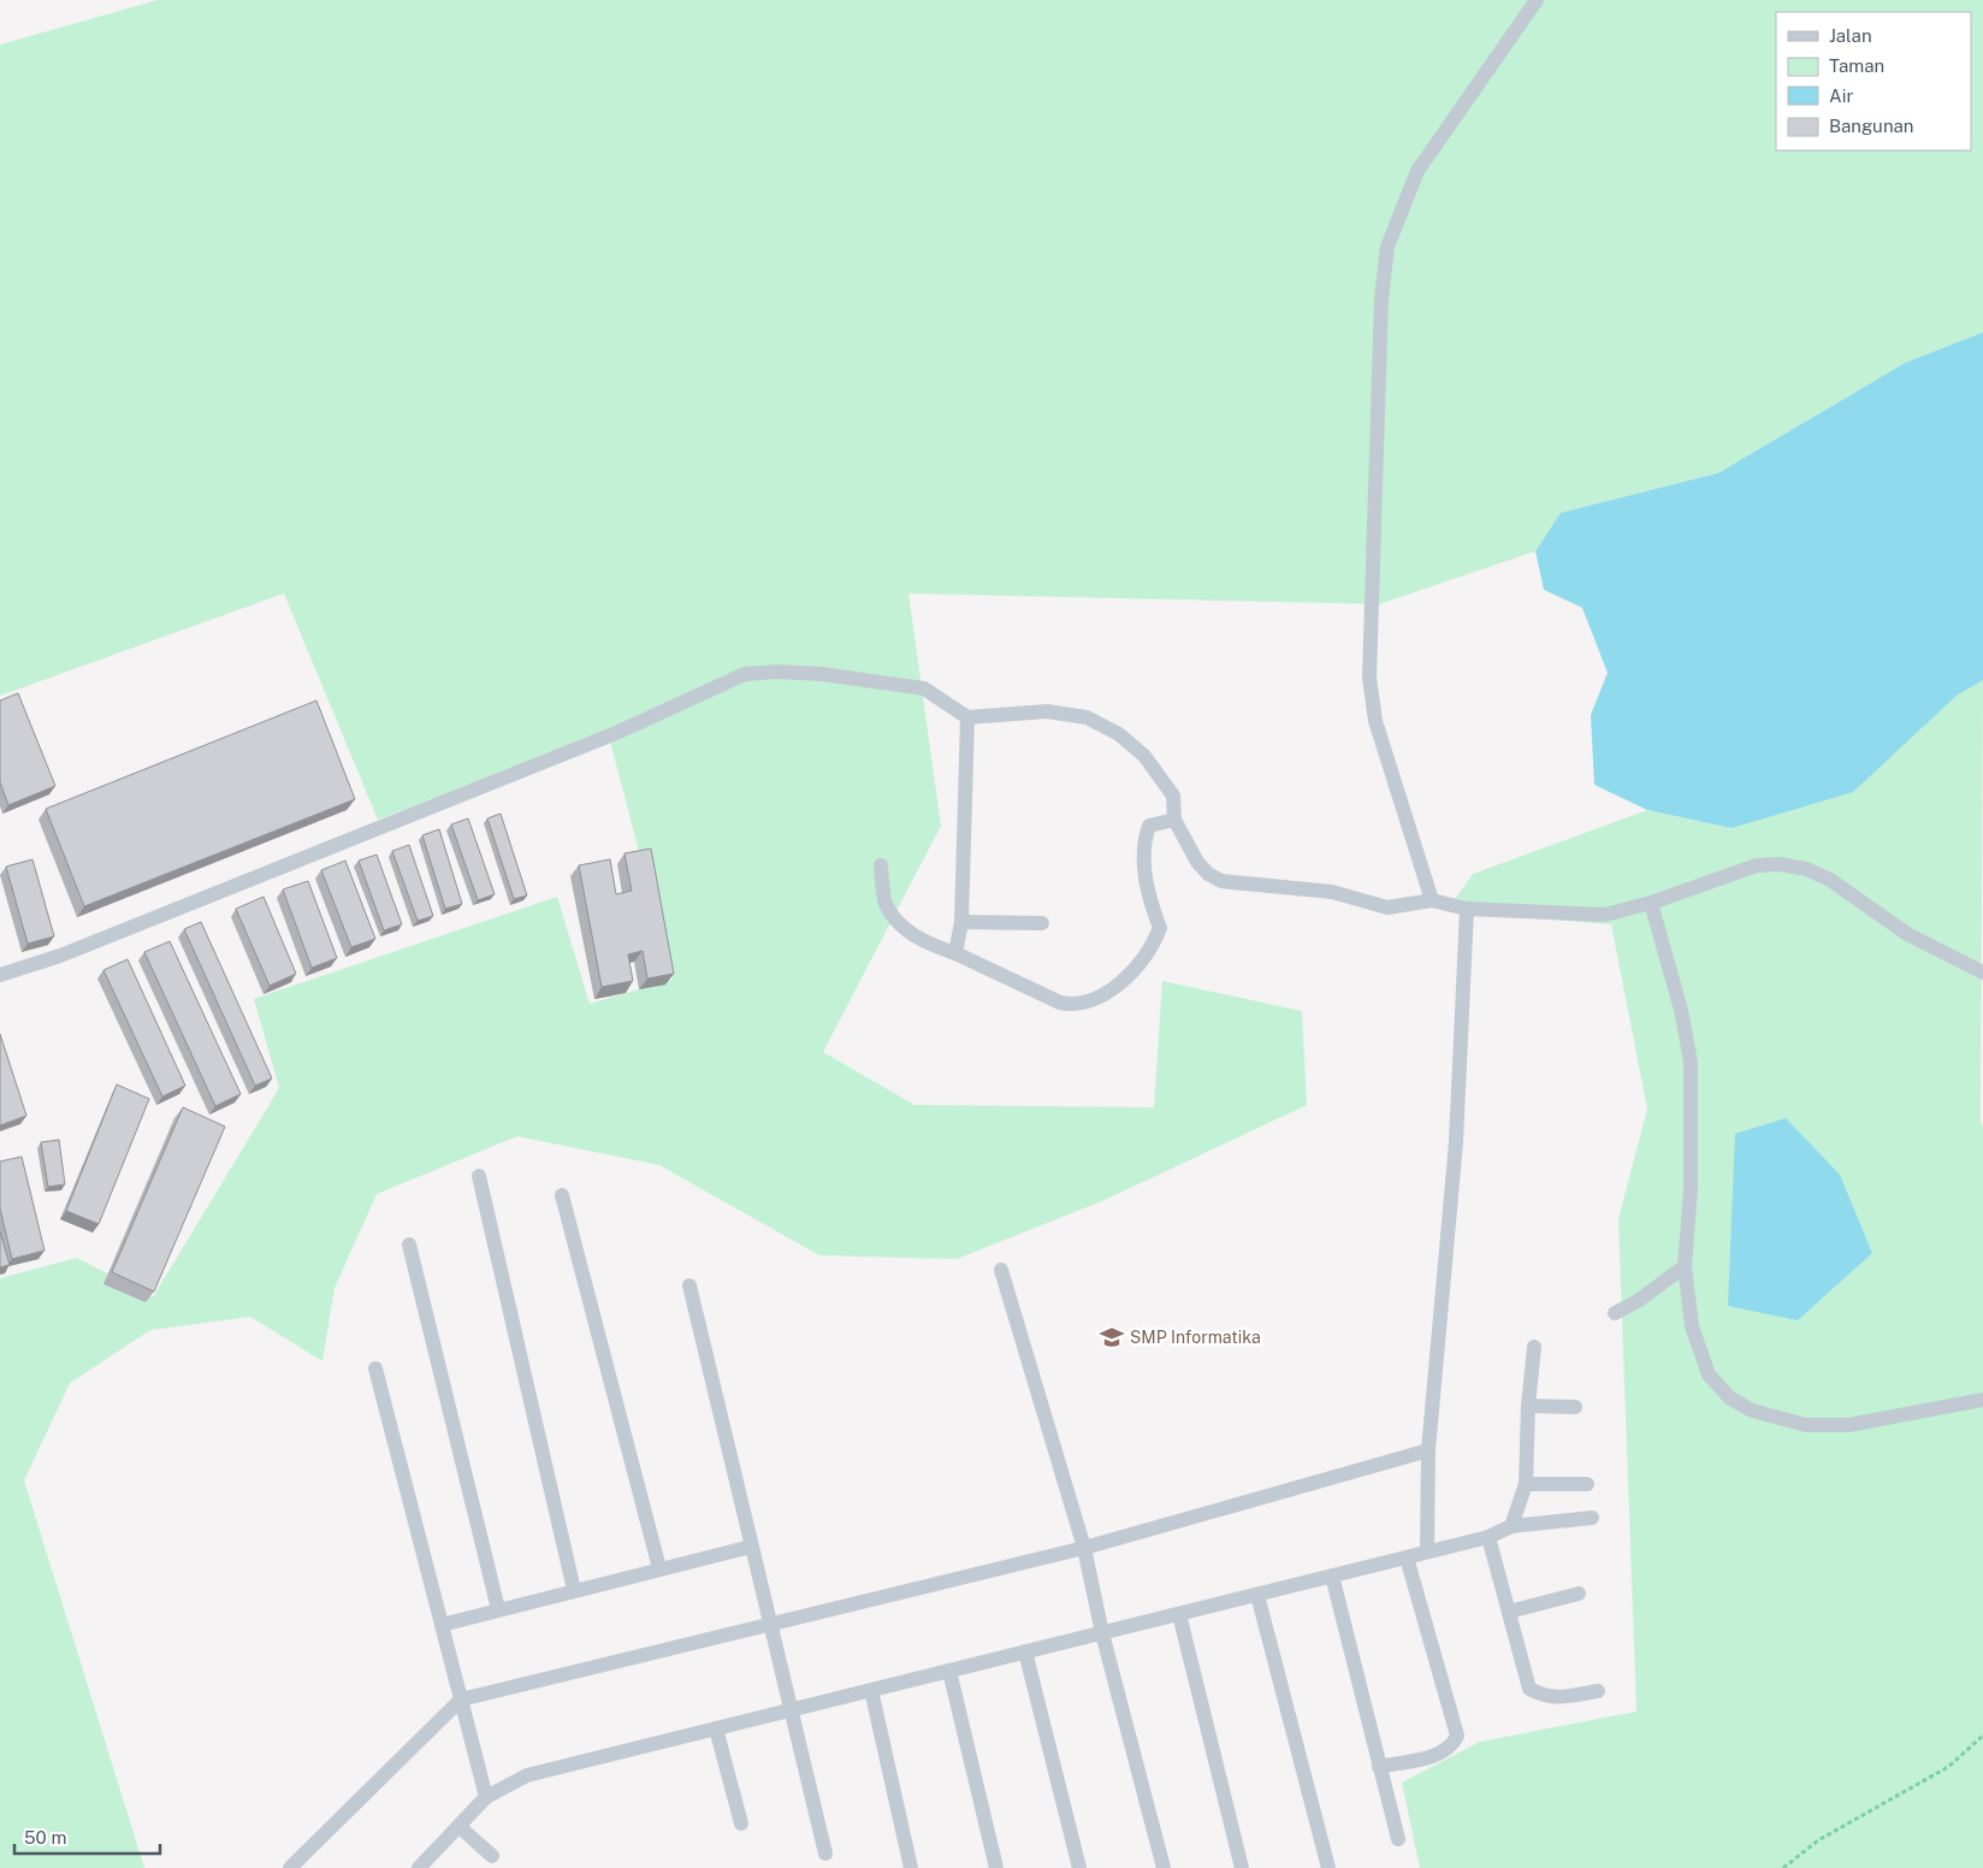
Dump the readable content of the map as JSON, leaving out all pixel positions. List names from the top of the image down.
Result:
{
  "places": {
    "school or university": ["SMP Informatika"]
  },
  "legend": [
    "Jalan",
    "Taman",
    "Air",
    "Bangunan"
  ],
  "scale_bar": "50 m"
}
